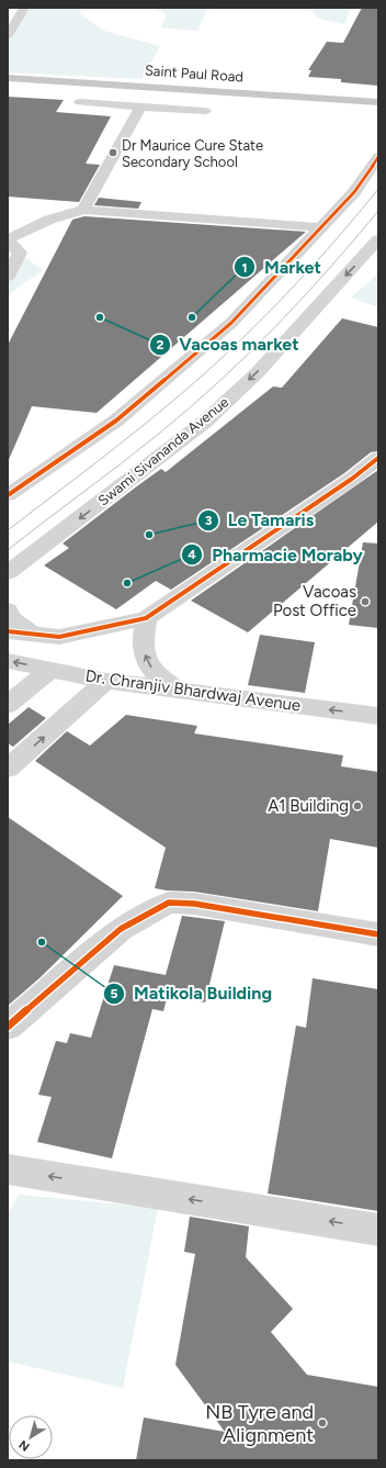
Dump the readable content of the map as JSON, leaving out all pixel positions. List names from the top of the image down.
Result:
{
  "streets": {
    "main road": ["Saint Paul Road"],
    "street": ["Swami Sivananda Avenue", "Dr. Chranjiv Bhardwaj Avenue"]
  },
  "one_way": ["Dr. Chranjiv Bhardwaj Avenue"],
  "places": [
    "Dr Maurice Cure State Secondary School",
    "Vacoas market",
    "Market",
    "Le Tamaris",
    "Pharmacie Moraby",
    "Vacoas Post Office",
    "A1 Building",
    "Matikola Building",
    "NB Tyre and Alignment"
  ],
  "north": "bottom left"
}
